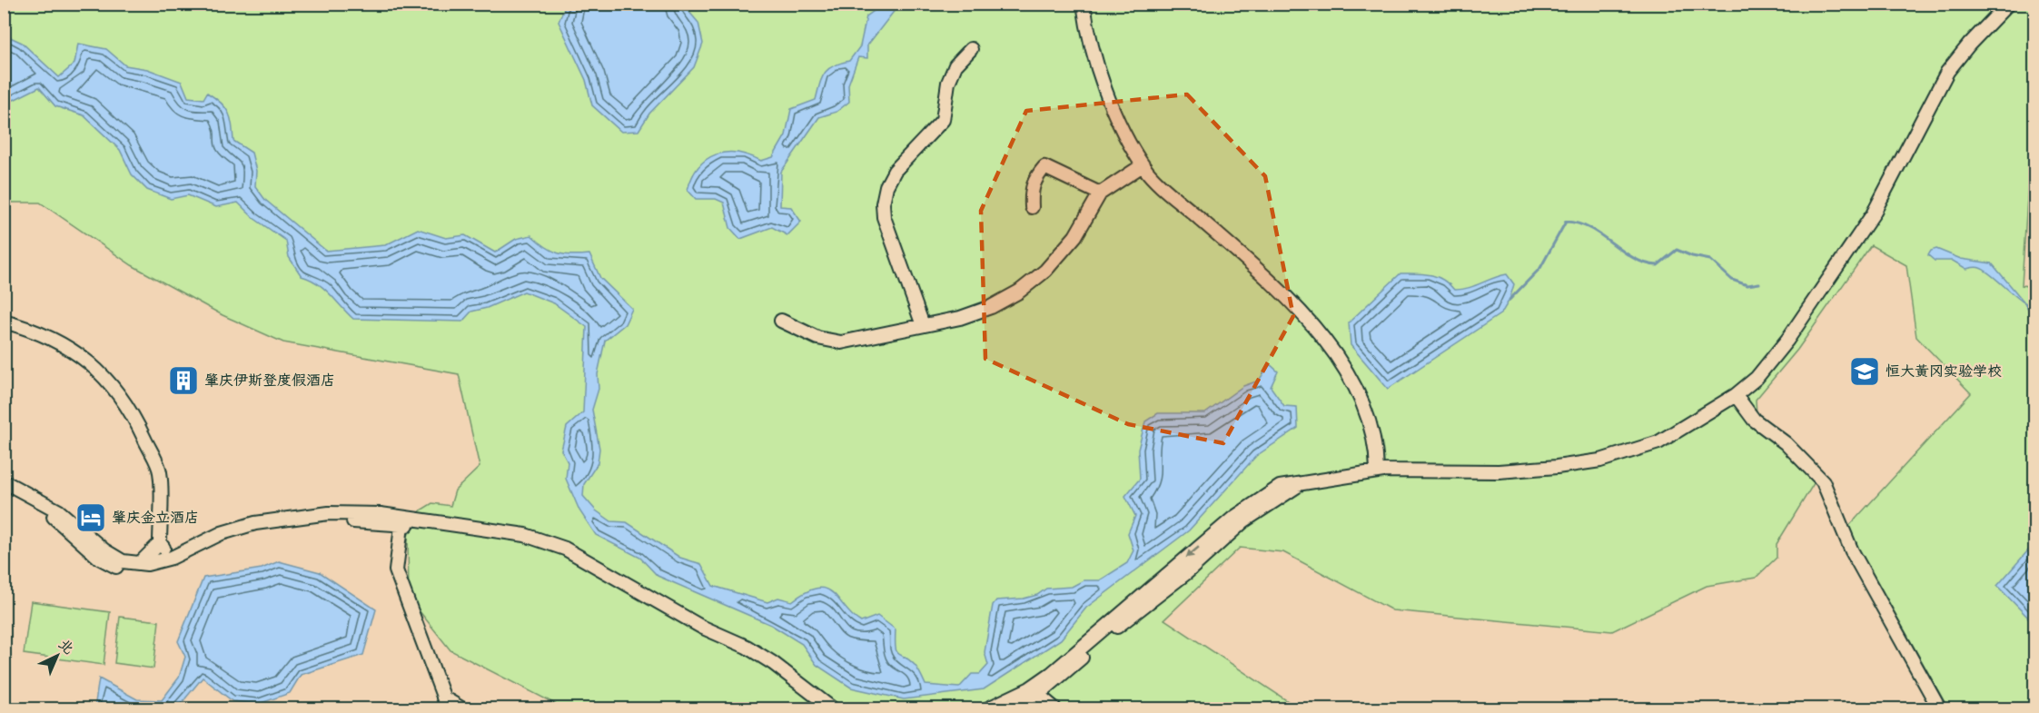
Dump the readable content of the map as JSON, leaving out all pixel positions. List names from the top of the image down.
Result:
{
  "places": {
    "school or university": ["恒大黄冈实验学校"],
    "building": ["肇庆伊斯登度假酒店"],
    "hotel": ["肇庆金立酒店"]
  },
  "north": "top right"
}
